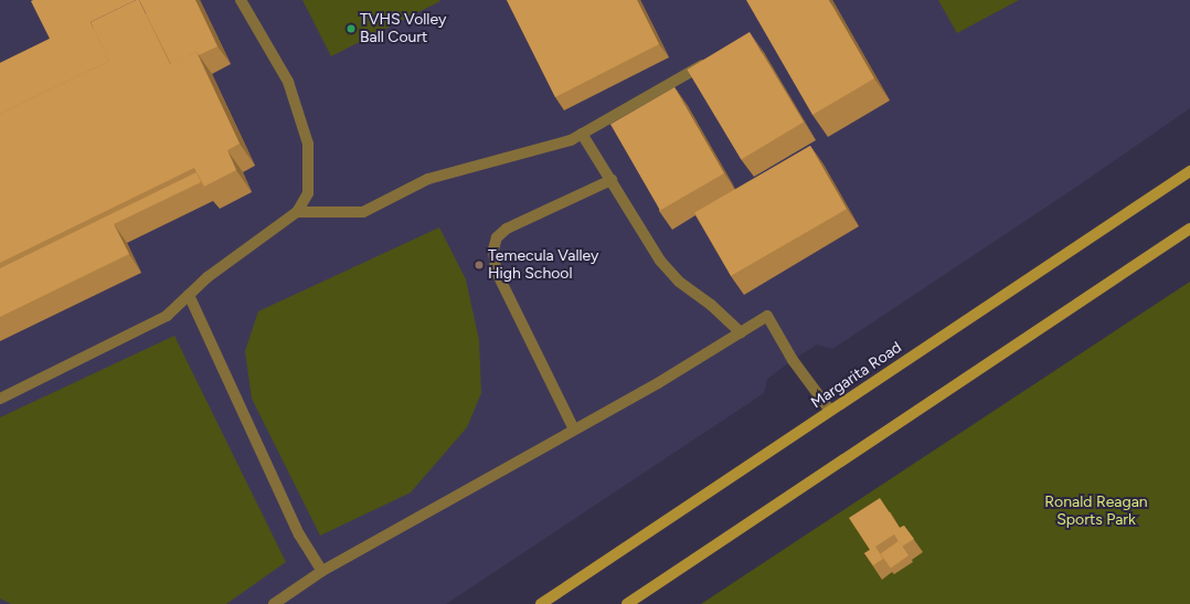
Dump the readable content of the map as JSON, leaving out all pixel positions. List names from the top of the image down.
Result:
{
  "streets": {
    "main road": ["Margarita Road"]
  },
  "parks": ["Ronald Reagan Sports Park"],
  "places": ["TVHS Volley Ball Court", "Temecula Valley High School"]
}
